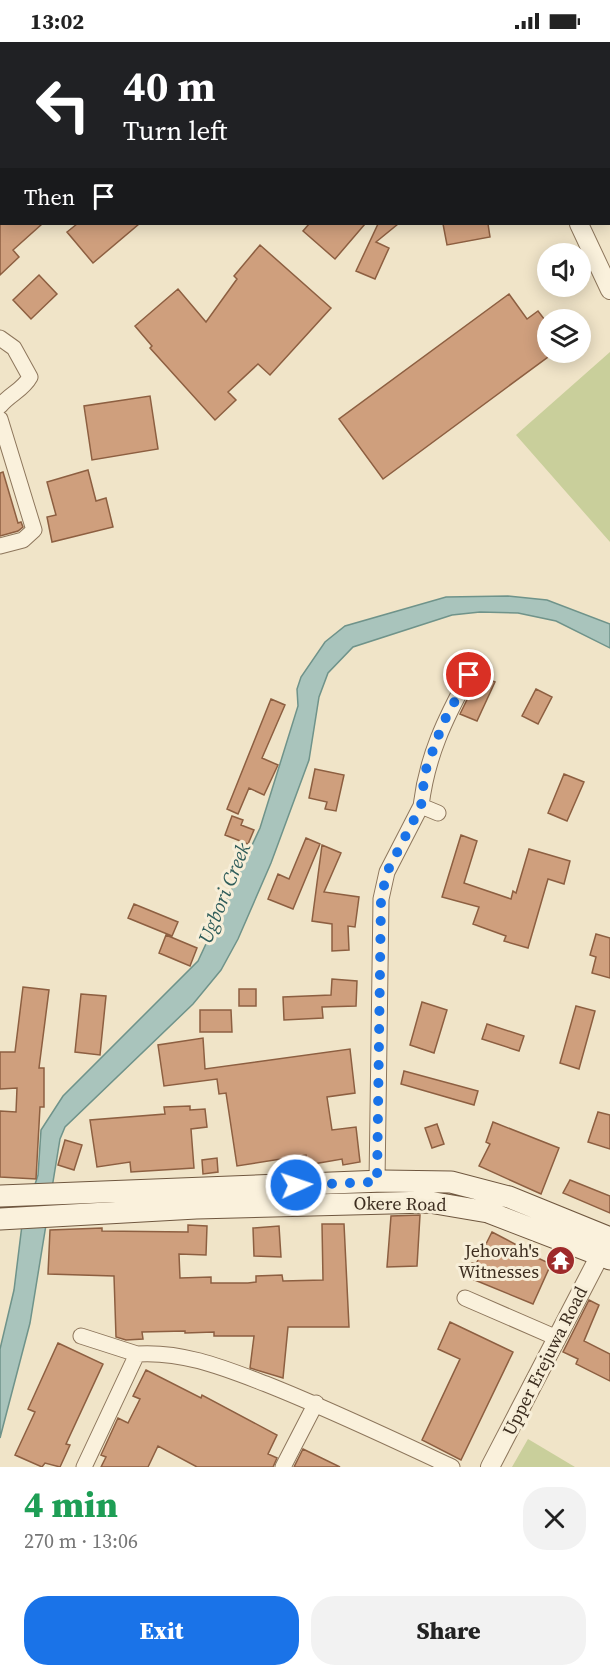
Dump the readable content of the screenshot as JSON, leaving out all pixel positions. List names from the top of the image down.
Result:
{
  "streets": {
    "main road": ["Okere Road"],
    "street": ["Upper Erejuwa Road"]
  },
  "crossings": [
    ["Okere Road", "Upper Erejuwa Road"]
  ],
  "water": ["Ugbori Creek"],
  "places": {
    "temple": ["Jehovah's Witnesses"]
  },
  "page": {
    "status": "13:02",
    "turn": ["40 m", "Turn left"],
    "then": "Then",
    "heading": ["4 min", "270 m · 13:06"],
    "buttons": ["Exit", "Share"]
  }
}
